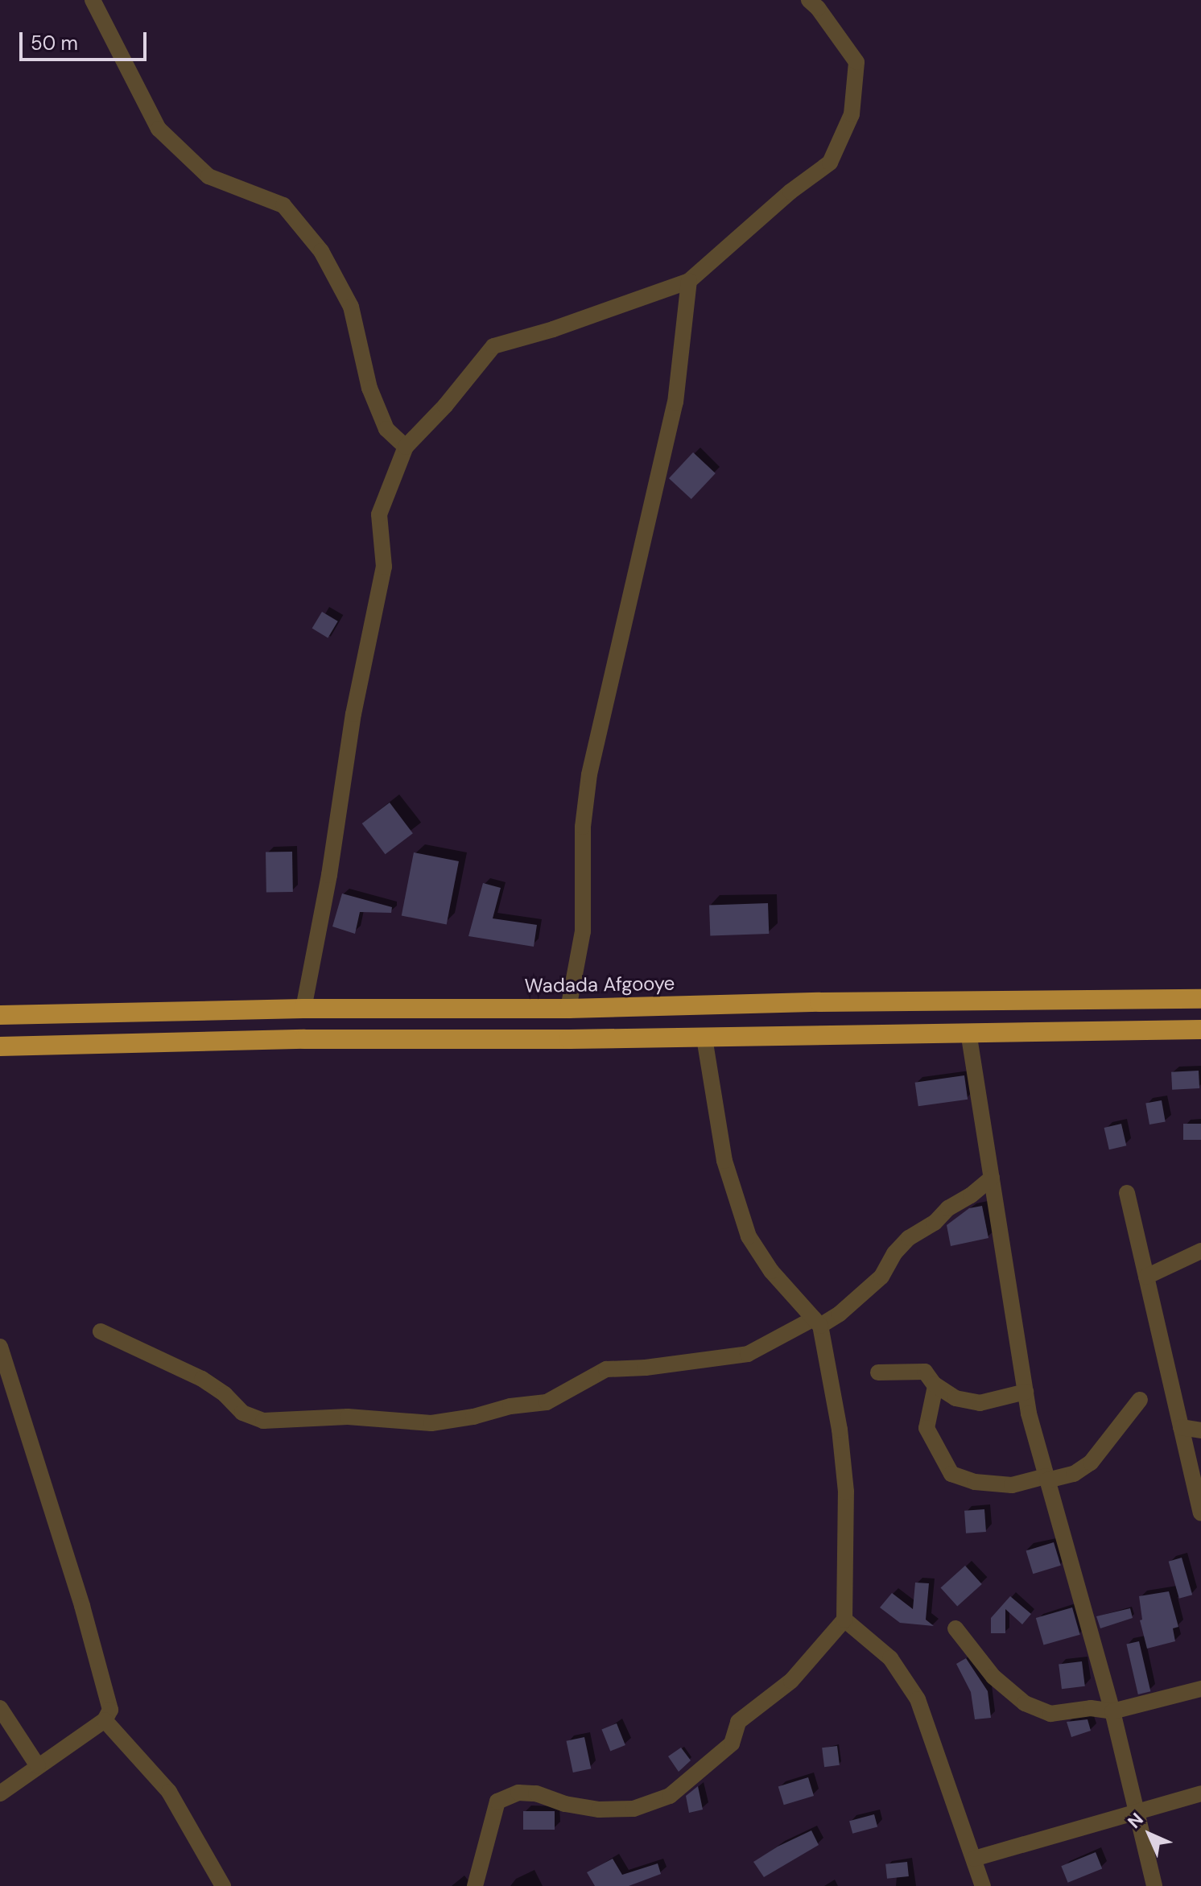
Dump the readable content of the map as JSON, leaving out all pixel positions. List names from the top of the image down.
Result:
{
  "streets": {
    "highway": ["Wadada Afgooye"]
  },
  "scale_bar": "50 m",
  "north": "top left"
}
